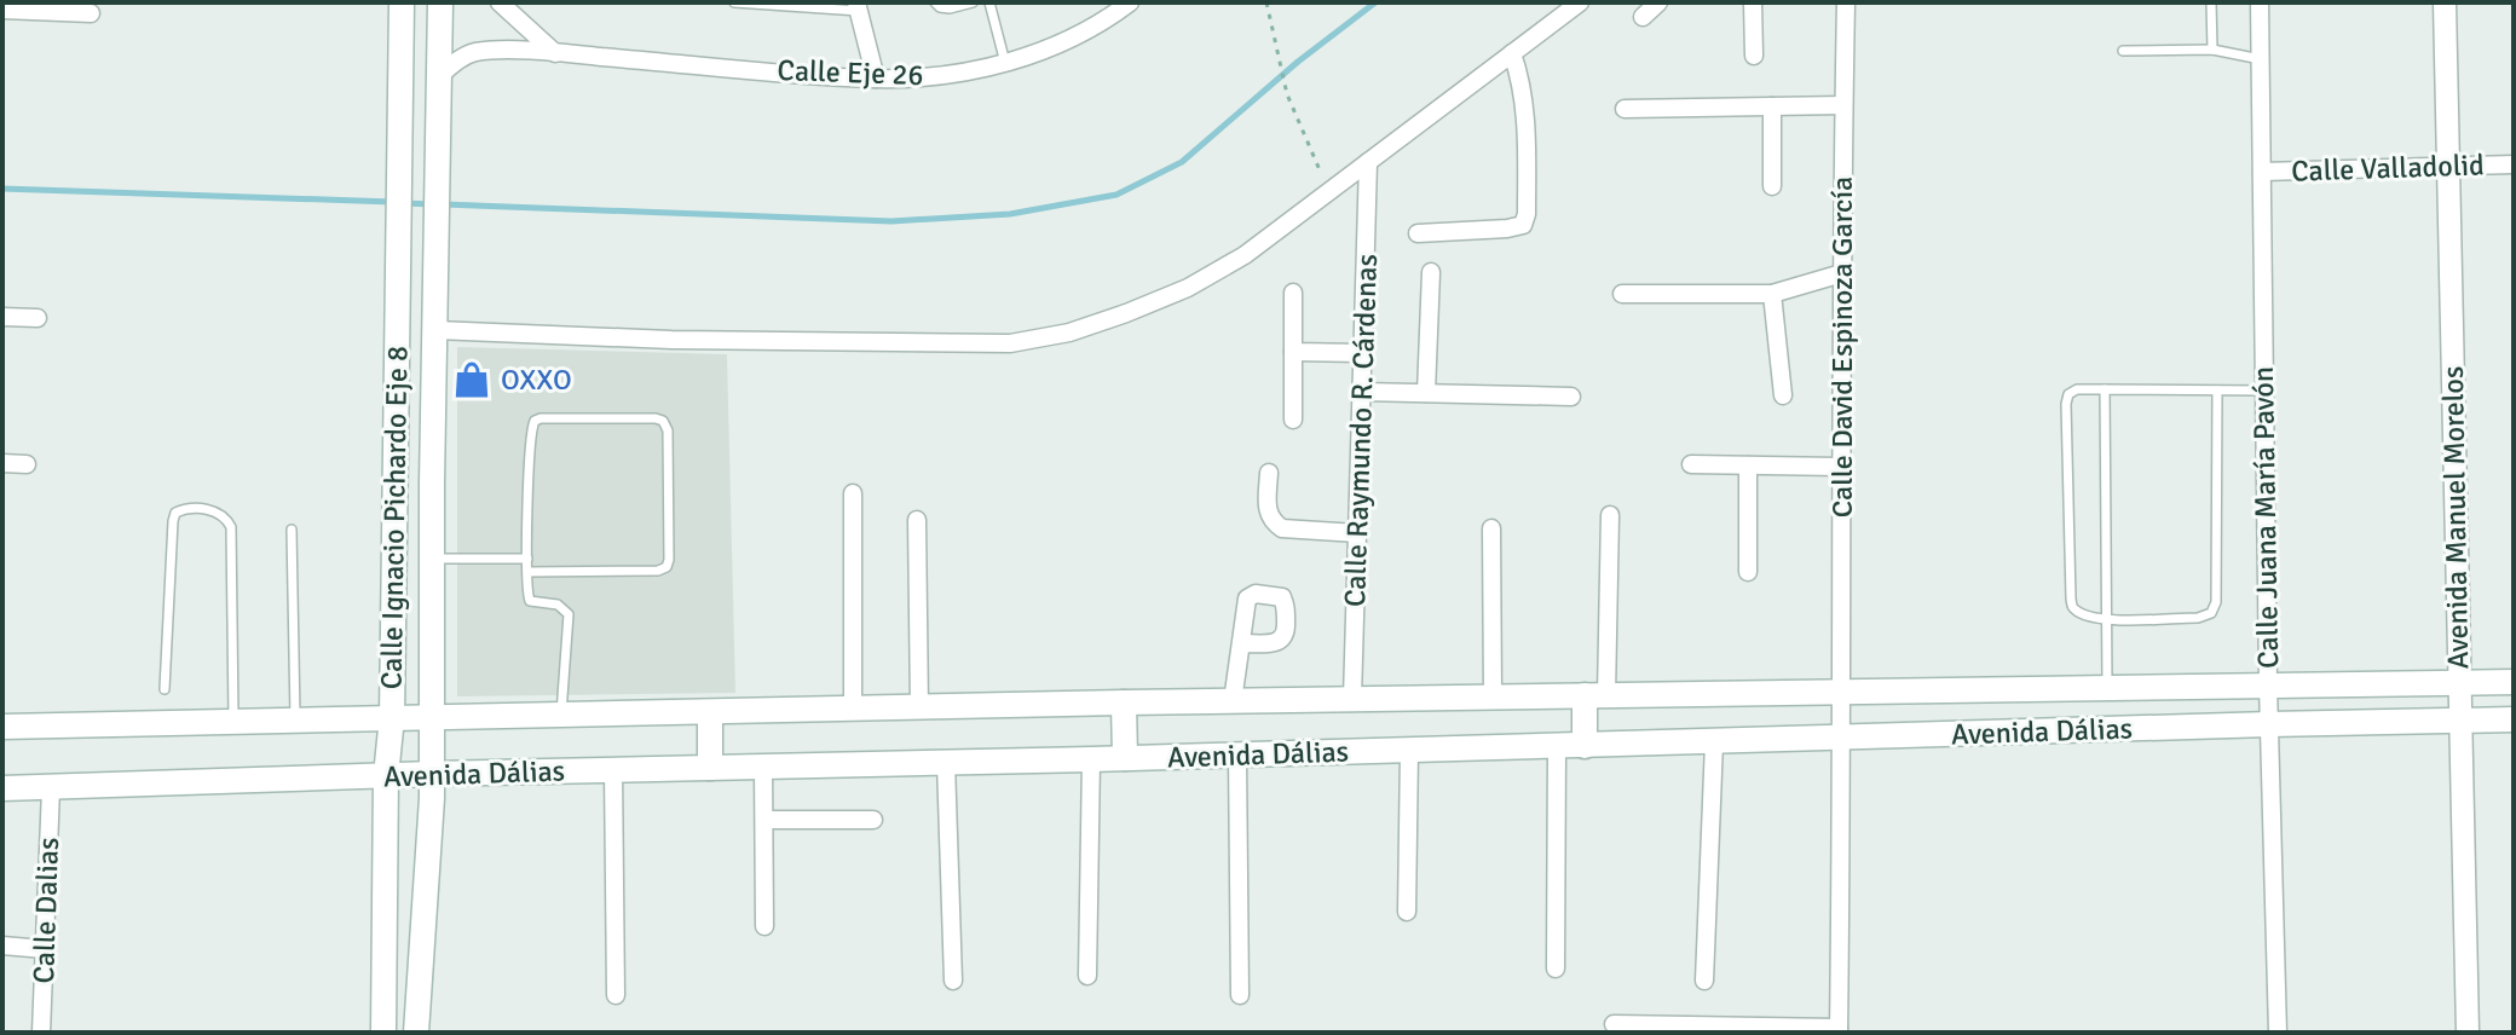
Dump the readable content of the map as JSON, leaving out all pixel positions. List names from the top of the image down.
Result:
{
  "streets": {
    "main road": ["Calle Ignacio Pichardo Eje 8", "Avenida Dálias"],
    "street": [
      "Calle Eje 26",
      "Calle Valladolid",
      "Calle David Espinoza García",
      "Calle Raymundo R. Cárdenas",
      "Calle Juana María Pavón",
      "Avenida Manuel Morelos",
      "Calle Dalias"
    ]
  },
  "crossings": [
    ["Calle Eje 26", "Calle Ignacio Pichardo Eje 8"],
    ["Calle Valladolid", "Calle Juana María Pavón"],
    ["Calle Valladolid", "Avenida Manuel Morelos"],
    ["Calle David Espinoza García", "Avenida Dálias"],
    ["Calle Raymundo R. Cárdenas", "Avenida Dálias"],
    ["Calle Ignacio Pichardo Eje 8", "Avenida Dálias"],
    ["Calle Juana María Pavón", "Avenida Dálias"],
    ["Avenida Manuel Morelos", "Avenida Dálias"],
    ["Avenida Dálias", "Calle Dalias"]
  ],
  "places": {
    "shop": ["OXXO"]
  }
}
